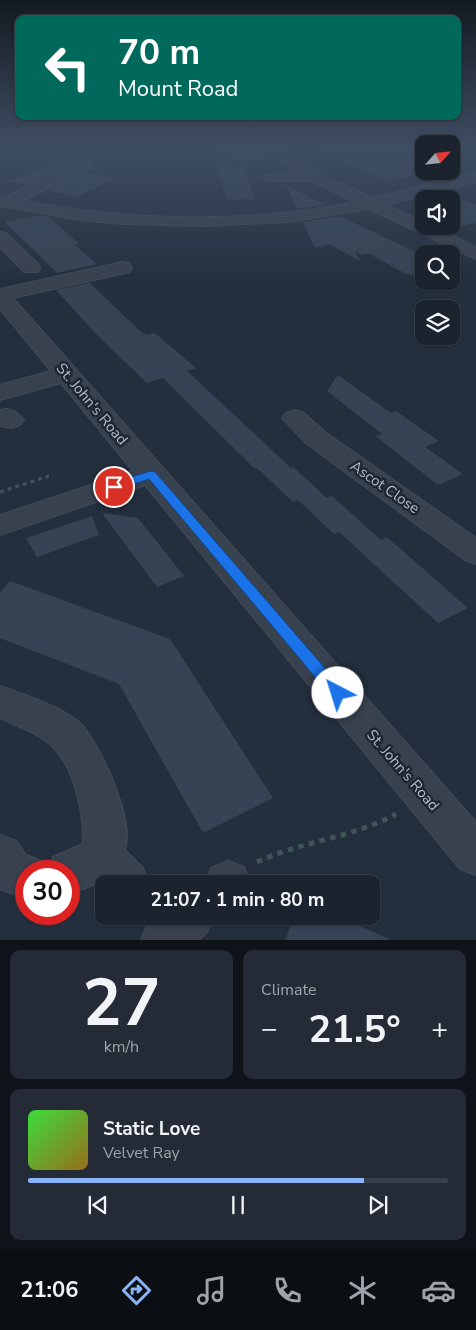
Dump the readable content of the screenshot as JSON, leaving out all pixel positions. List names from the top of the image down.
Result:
{
  "streets": {
    "street": ["St. John's Road", "Ascot Close"]
  },
  "north": "top right",
  "page": {
    "turn": ["70 m", "Mount Road"],
    "limit": "30",
    "trip": "21:07 · 1 min · 80 m",
    "tile": [
      ["27", "km/h"],
      "Climate"
    ],
    "heat": ["−", "21.5°", "+"],
    "song": ["Static Love", "Velvet Ray"],
    "tabs": "21:06"
  }
}
